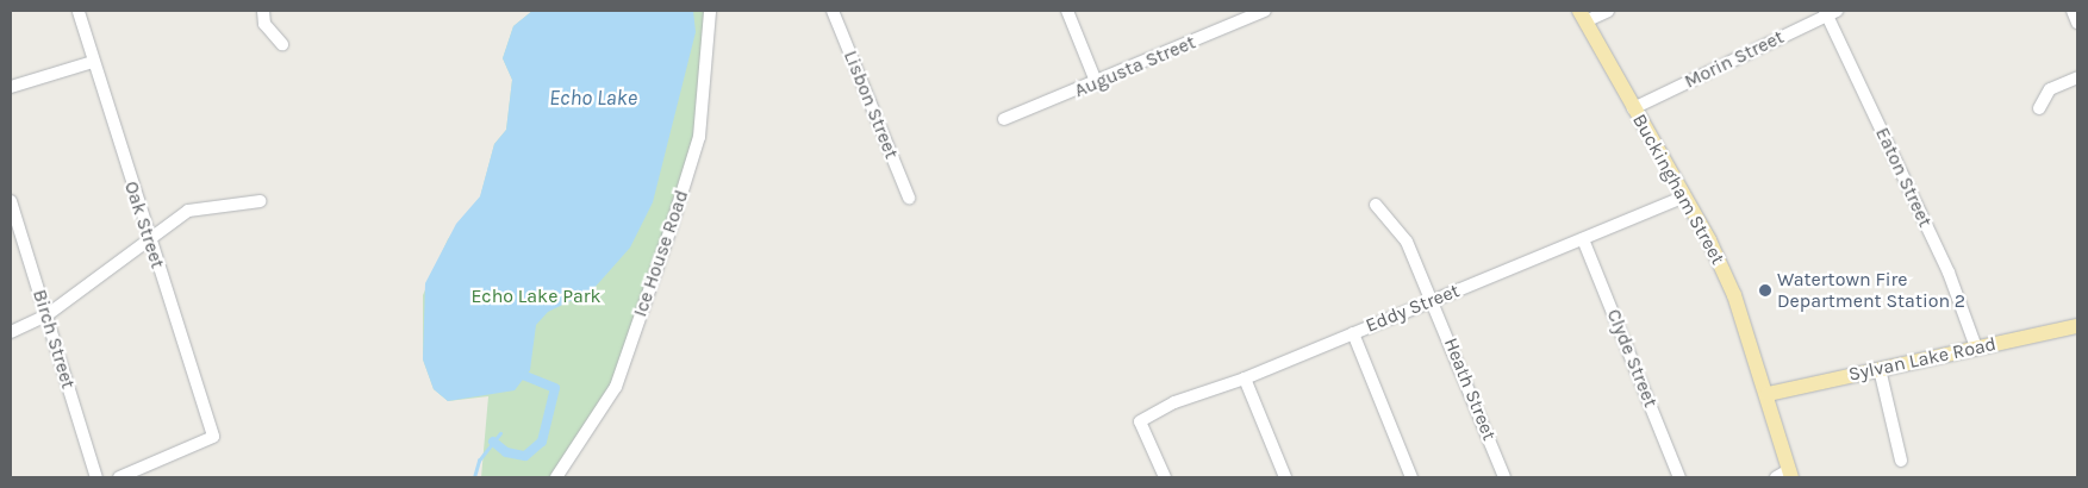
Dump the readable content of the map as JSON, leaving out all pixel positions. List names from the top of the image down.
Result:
{
  "streets": {
    "main road": ["Buckingham Street", "Sylvan Lake Road"],
    "street": [
      "Morin Street",
      "Augusta Street",
      "Lisbon Street",
      "Eaton Street",
      "Oak Street",
      "Ice House Road",
      "Eddy Street",
      "Birch Street",
      "Clyde Street",
      "Heath Street"
    ]
  },
  "crossings": [
    ["Morin Street", "Eaton Street"],
    ["Morin Street", "Buckingham Street"],
    ["Eaton Street", "Sylvan Lake Road"],
    ["Buckingham Street", "Eddy Street"],
    ["Buckingham Street", "Sylvan Lake Road"],
    ["Eddy Street", "Clyde Street"],
    ["Eddy Street", "Heath Street"]
  ],
  "water": ["Echo Lake"],
  "parks": ["Echo Lake Park"],
  "places": ["Watertown Fire Department Station 2"]
}
